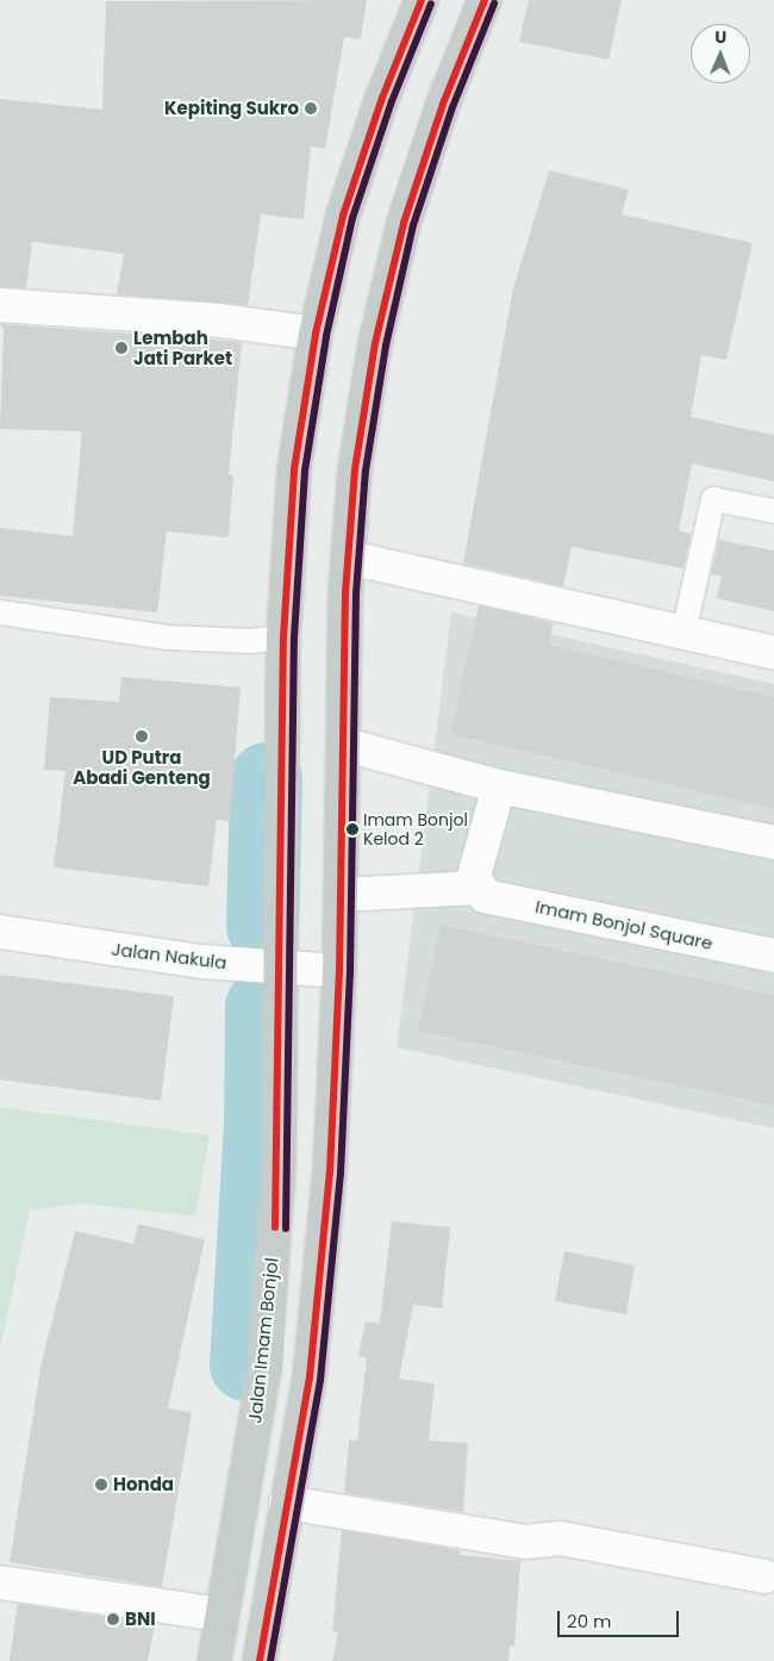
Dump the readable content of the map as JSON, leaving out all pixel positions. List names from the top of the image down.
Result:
{
  "streets": {
    "highway": ["Jalan Imam Bonjol"],
    "street": ["Imam Bonjol Square", "Jalan Nakula"]
  },
  "crossings": [
    ["Jalan Nakula", "Jalan Imam Bonjol"]
  ],
  "places": [
    "Kepiting Sukro",
    "Lembah Jati Parket",
    "UD Putra Abadi Genteng",
    "Imam Bonjol Kelod 2",
    "Honda",
    "BNI"
  ],
  "scale_bar": "20 m",
  "north": "top"
}
